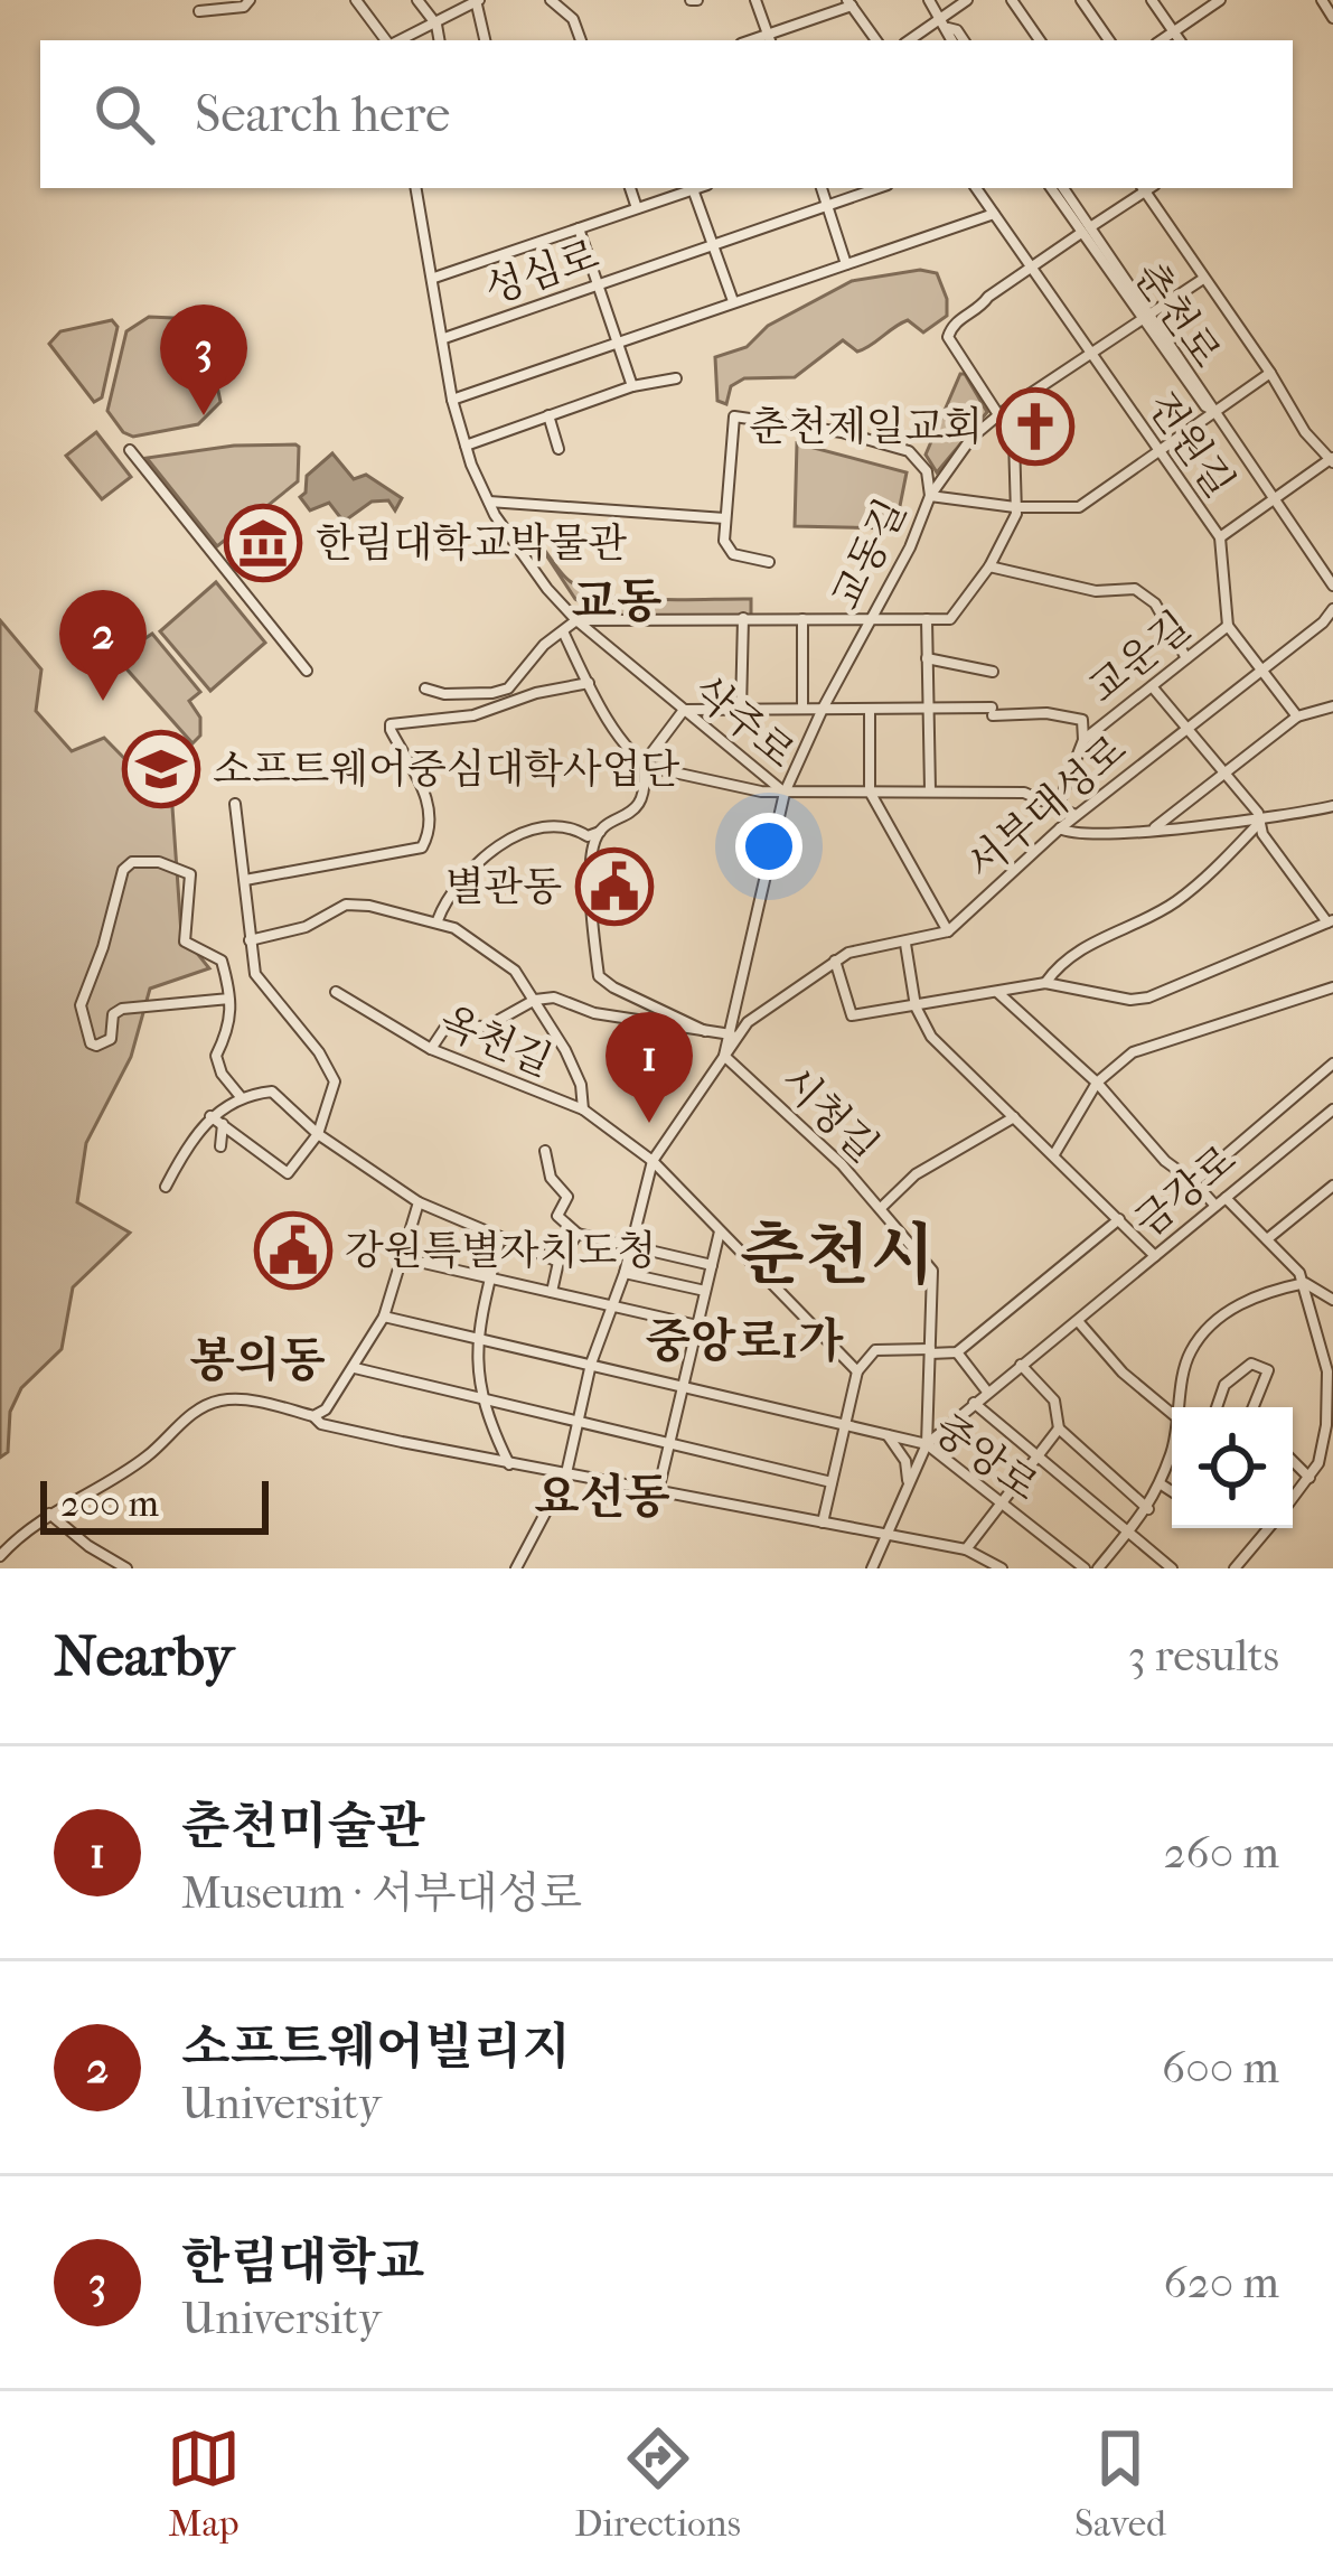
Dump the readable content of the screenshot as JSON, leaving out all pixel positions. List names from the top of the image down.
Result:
{
  "streets": {
    "street": [
      "성심로",
      "춘천로",
      "전원길",
      "교동길",
      "교운길",
      "삭주로",
      "서부대성로",
      "옥천길",
      "시청길",
      "금강로",
      "중앙로"
    ]
  },
  "crossings": [
    ["성심로", "삭주로"],
    ["전원길", "교운길"],
    ["교동길", "삭주로"],
    ["교운길", "서부대성로"],
    ["삭주로", "서부대성로"],
    ["삭주로", "시청길"],
    ["서부대성로", "옥천길"],
    ["서부대성로", "시청길"],
    ["서부대성로", "중앙로"],
    ["시청길", "금강로"],
    ["시청길", "중앙로"],
    ["금강로", "중앙로"]
  ],
  "districts": [
    "교동",
    "춘천시",
    "중앙로1가",
    "봉의동",
    "요선동"
  ],
  "places": {
    "church": ["춘천제일교회"],
    "museum": ["한림대학교박물관"],
    "school or university": ["소프트웨어중심대학사업단"],
    "public building": ["별관동", "강원특별자치도청"]
  },
  "scale_bar": "200 m",
  "page": {
    "search": "Search here",
    "pins": ["3", "2", "1"],
    "scale": "200 m",
    "heading": ["Nearby", "3 results"],
    "list": [
      {
        "mark": "1",
        "name": "춘천미술관",
        "note": "Museum · 서부대성로",
        "value": "260 m"
      },
      {
        "mark": "2",
        "name": "소프트웨어빌리지",
        "note": "University",
        "value": "600 m"
      },
      {
        "mark": "3",
        "name": "한림대학교",
        "note": "University",
        "value": "620 m"
      }
    ],
    "nav": ["Map", "Directions", "Saved"]
  }
}
